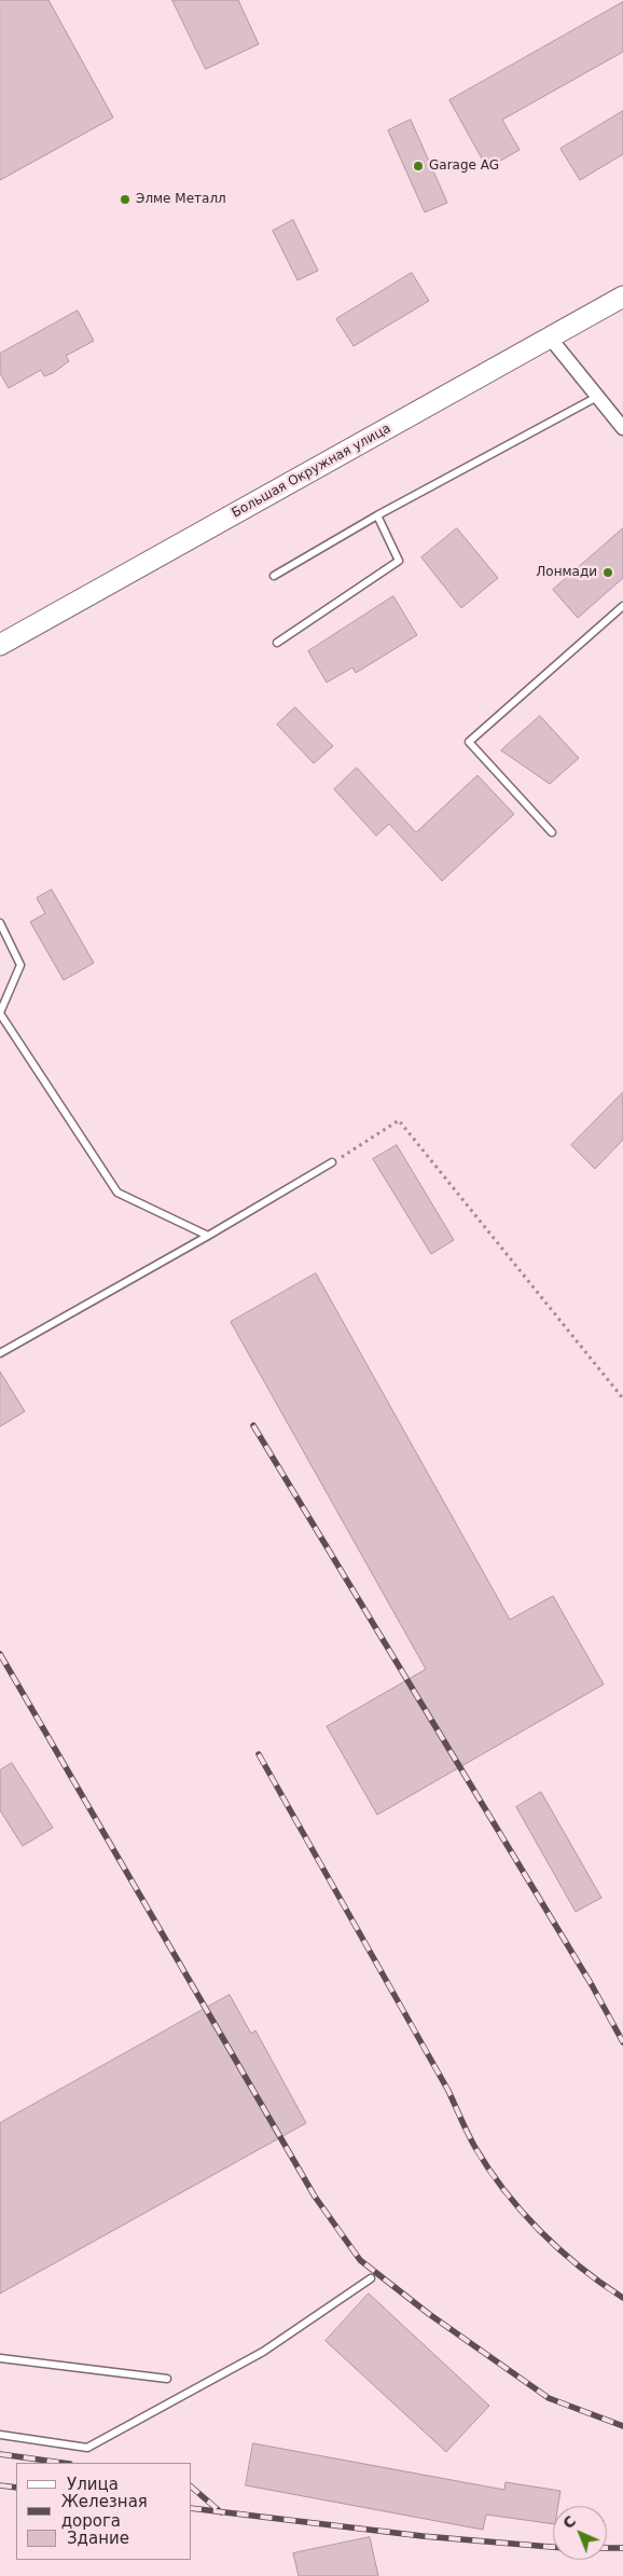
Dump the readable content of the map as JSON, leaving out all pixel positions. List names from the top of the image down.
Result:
{
  "streets": {
    "main road": ["Большая Окружная улица"]
  },
  "places": ["Garage AG", "Элме Металл", "Лонмади"],
  "legend": ["Улица", "Железная дорога", "Здание"],
  "north": "top left"
}
